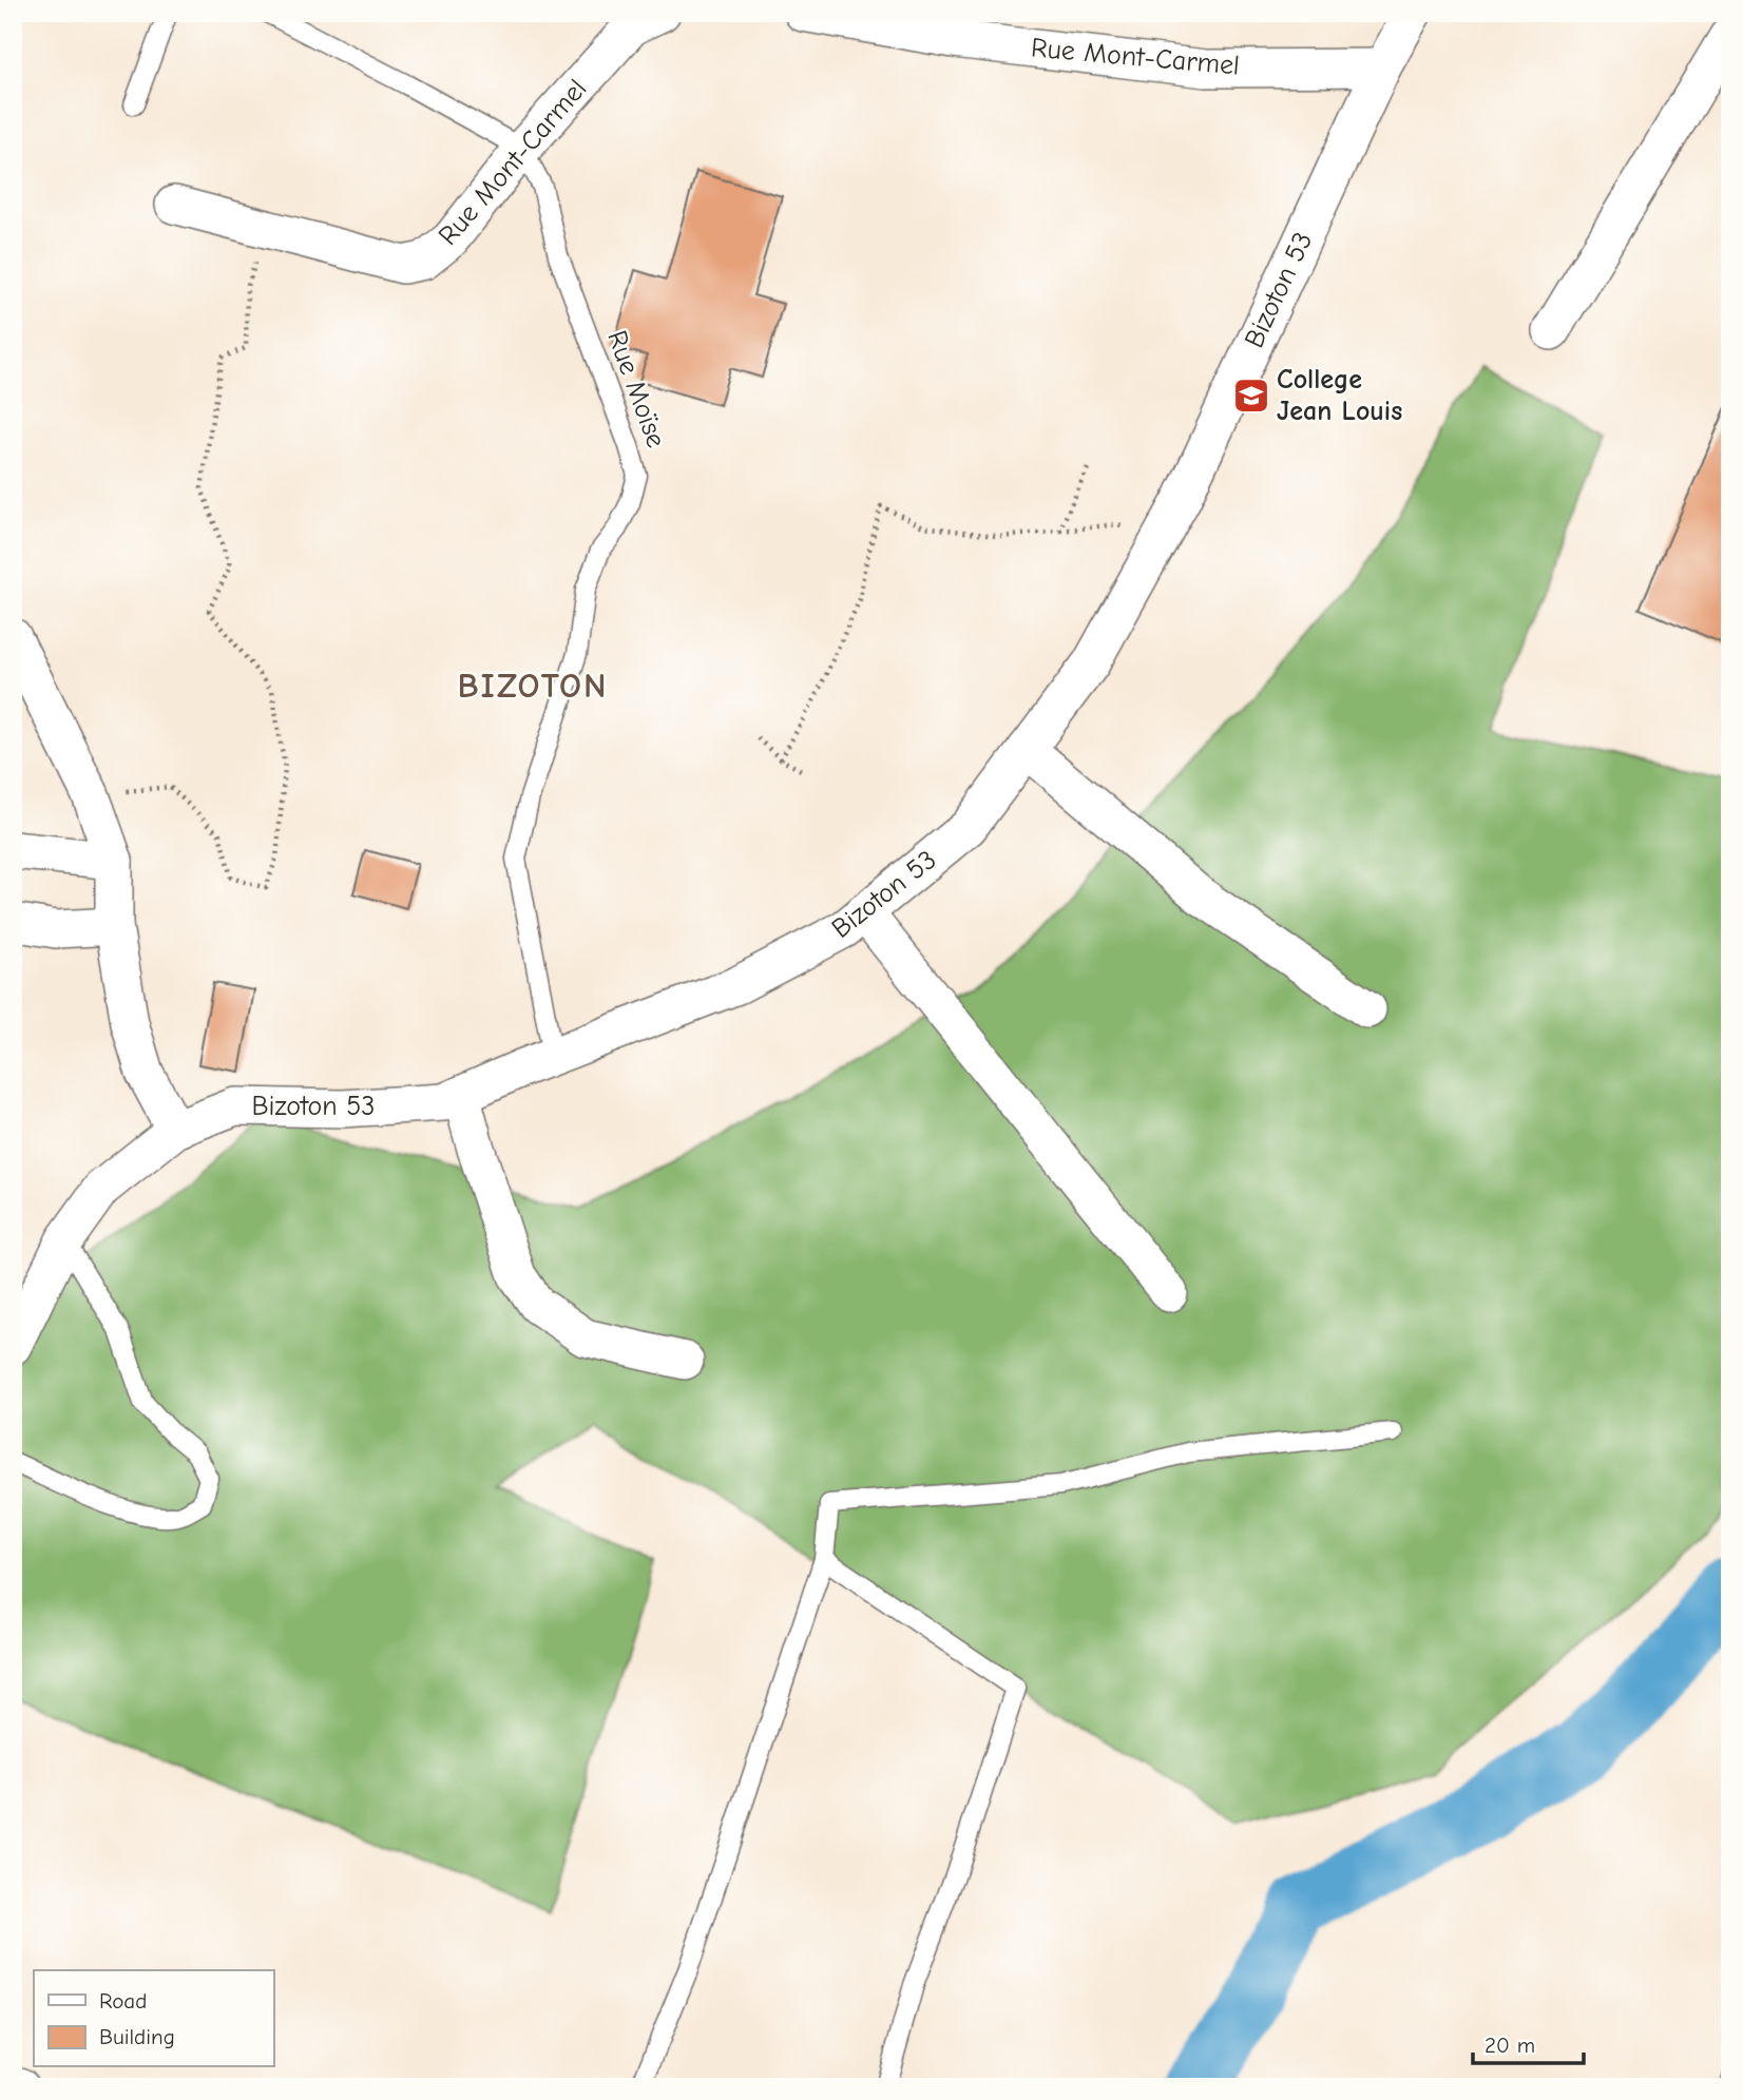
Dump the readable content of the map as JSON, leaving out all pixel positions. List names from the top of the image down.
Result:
{
  "streets": {
    "street": ["Rue Mont-Carmel", "Bizoton 53"],
    "lane": ["Rue Moïse"]
  },
  "crossings": [
    ["Rue Mont-Carmel", "Bizoton 53"],
    ["Rue Mont-Carmel", "Rue Moïse"],
    ["Bizoton 53", "Rue Moïse"]
  ],
  "districts": ["BIZOTON"],
  "places": {
    "school or university": ["College Jean Louis"]
  },
  "legend": ["Road", "Building"],
  "scale_bar": "20 m"
}
